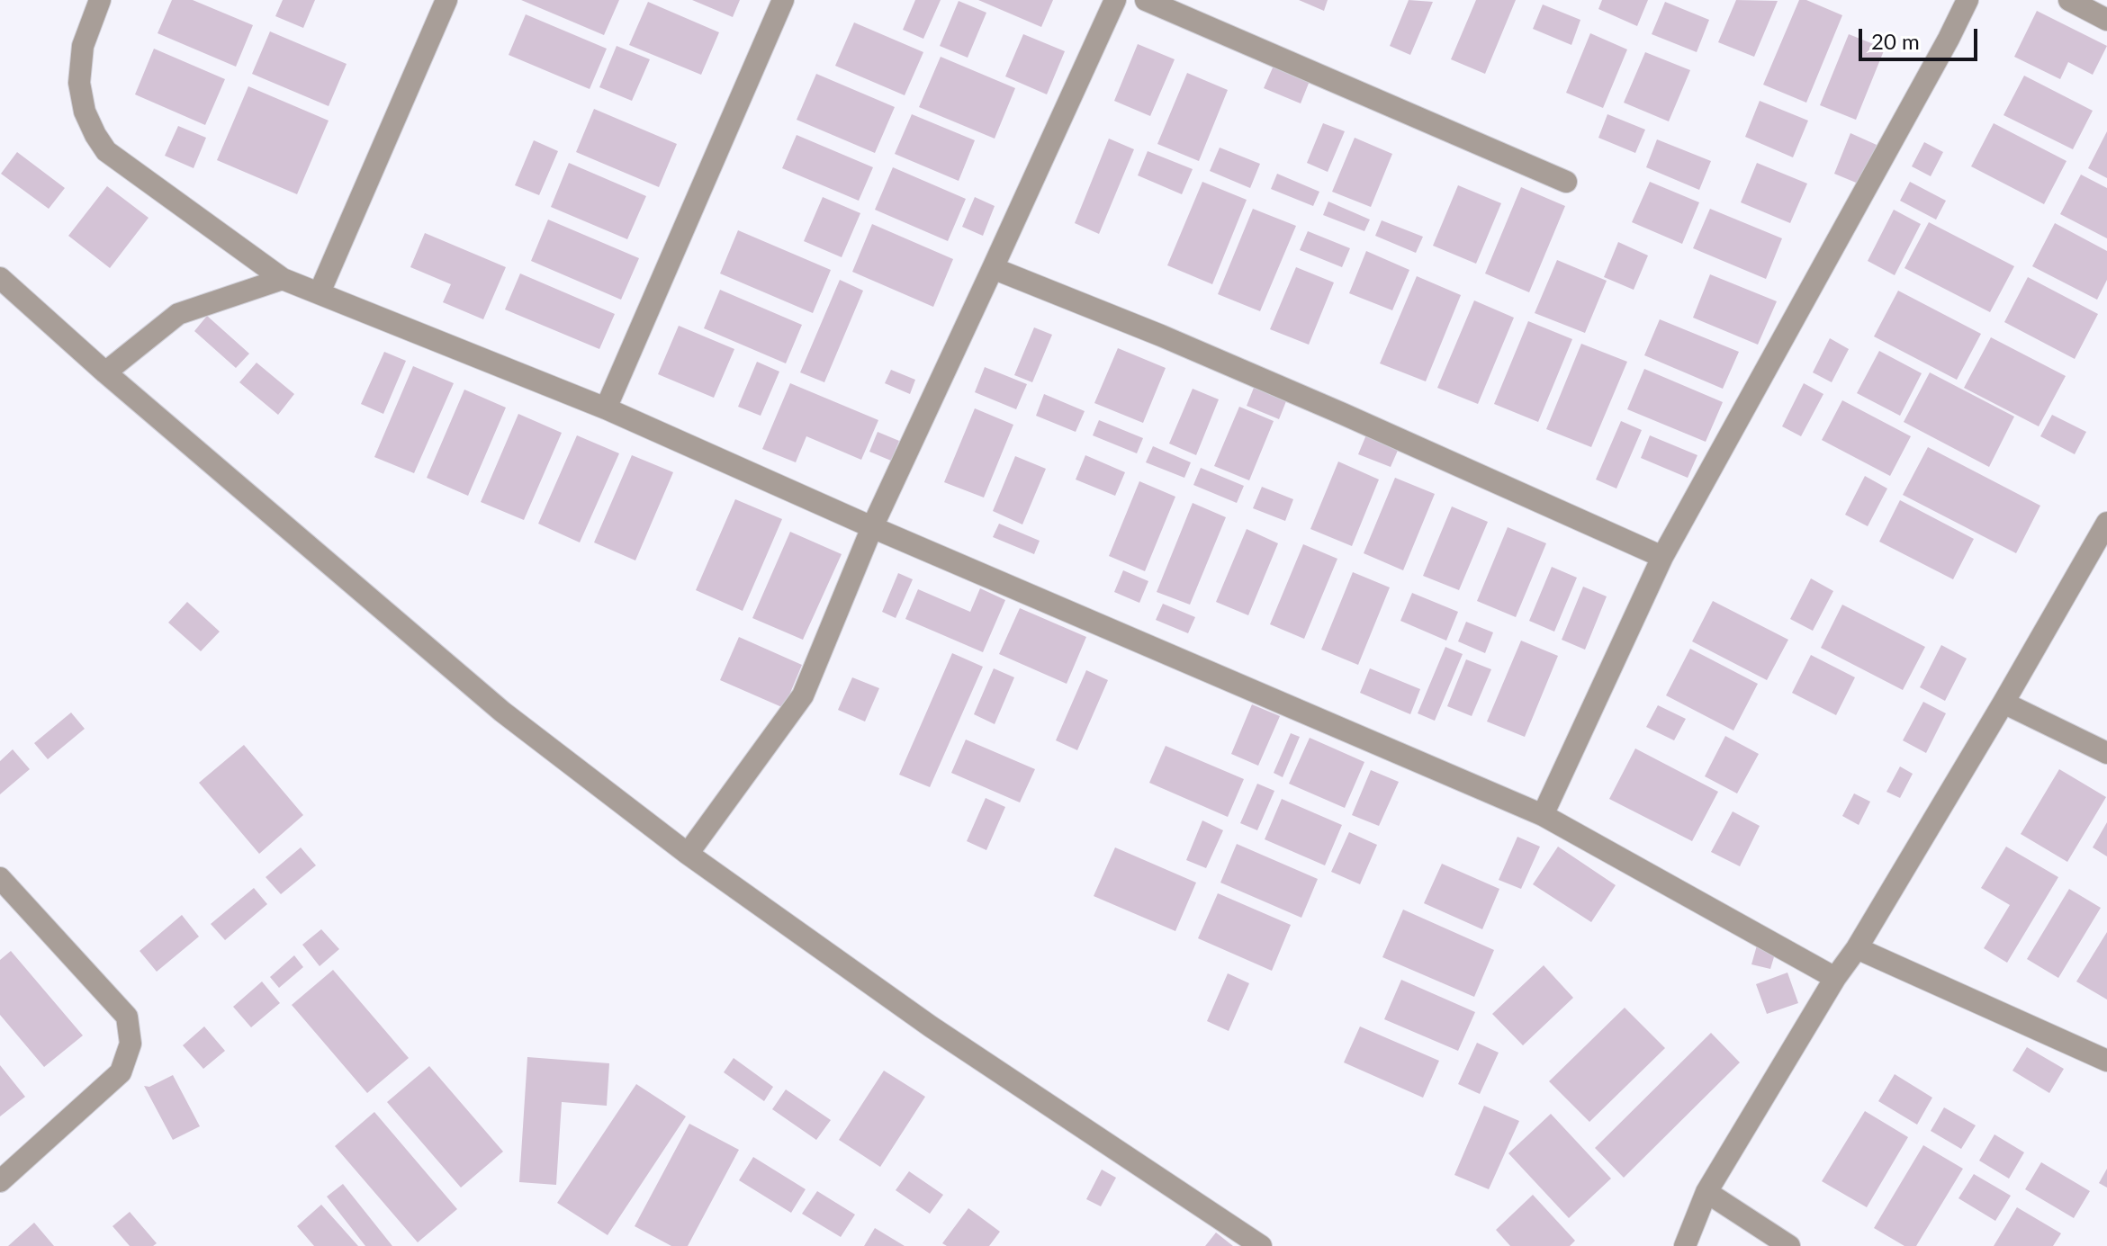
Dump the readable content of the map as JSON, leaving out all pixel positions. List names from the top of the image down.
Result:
{
  "scale_bar": "20 m"
}
